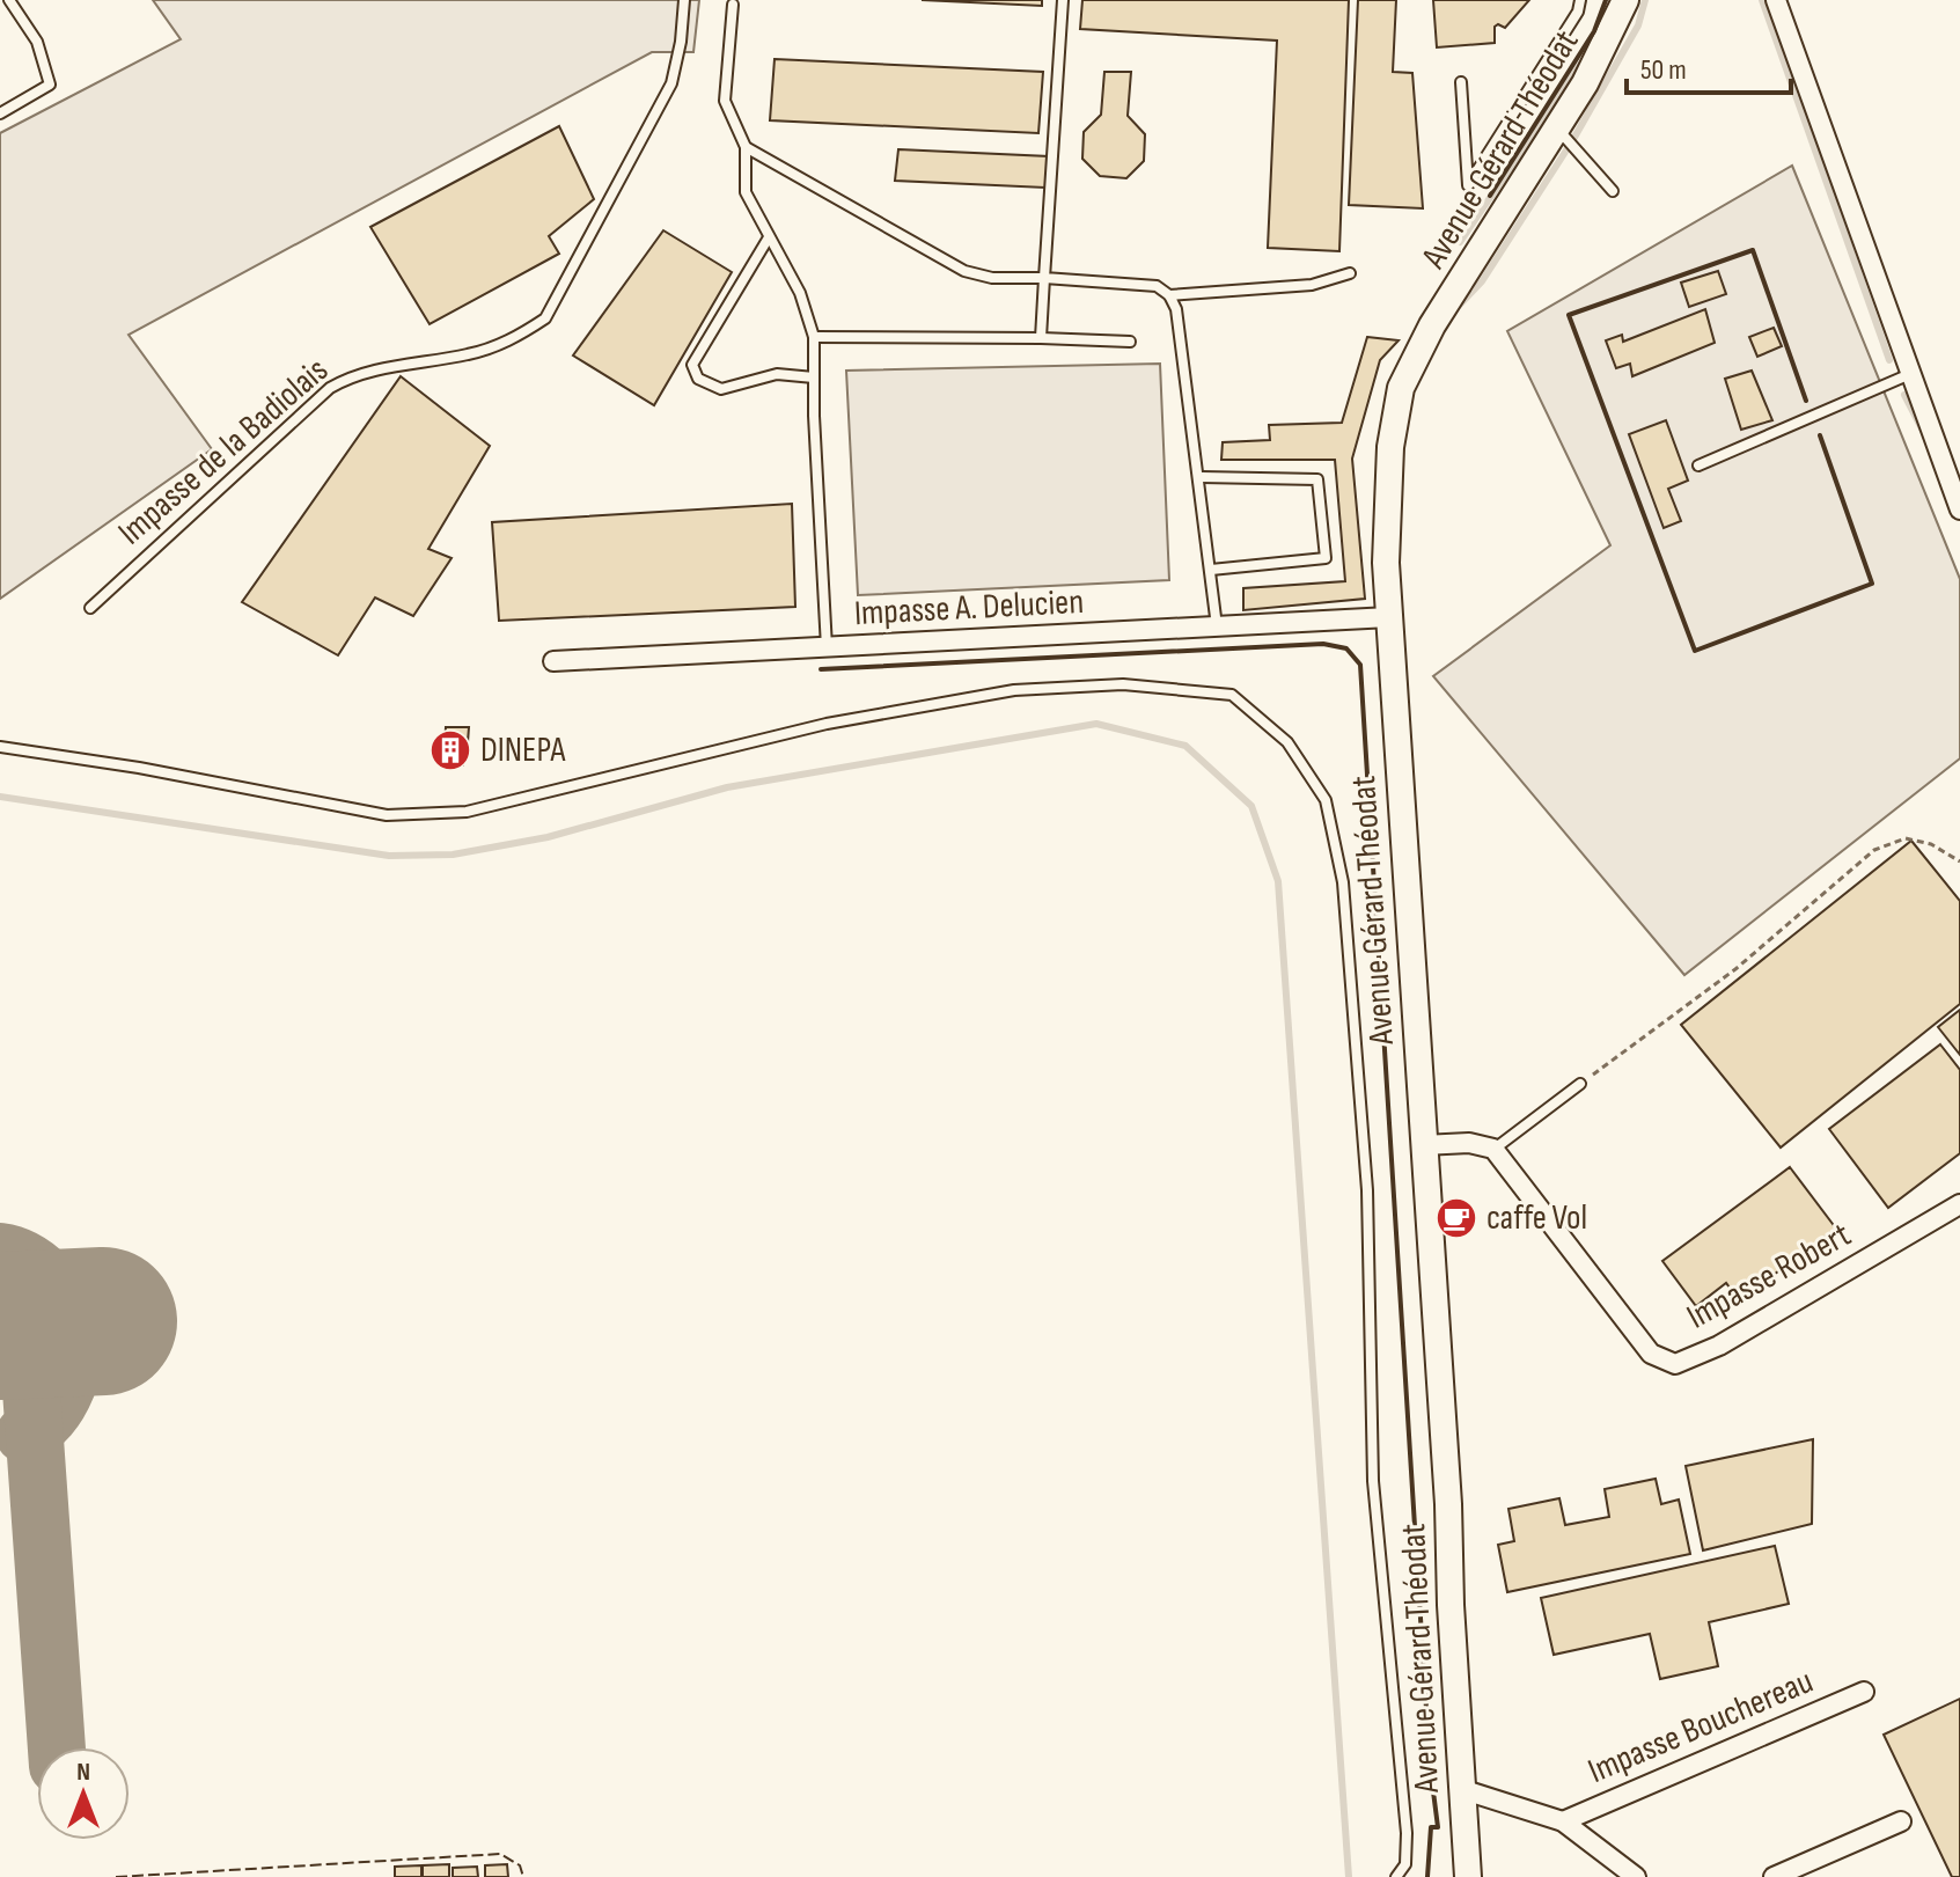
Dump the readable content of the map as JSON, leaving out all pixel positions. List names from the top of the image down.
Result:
{
  "streets": {
    "street": [
      "Avenue Gérard Théodat",
      "Impasse A. Delucien",
      "Impasse Robert",
      "Impasse Bouchereau"
    ],
    "lane": ["Impasse de la Badiolais"]
  },
  "crossings": [
    ["Avenue Gérard Théodat", "Impasse A. Delucien"],
    ["Avenue Gérard Théodat", "Impasse Bouchereau"]
  ],
  "places": {
    "building": ["DINEPA"],
    "cafe": ["caffe Vol"]
  },
  "scale_bar": "50 m",
  "north": "top"
}
